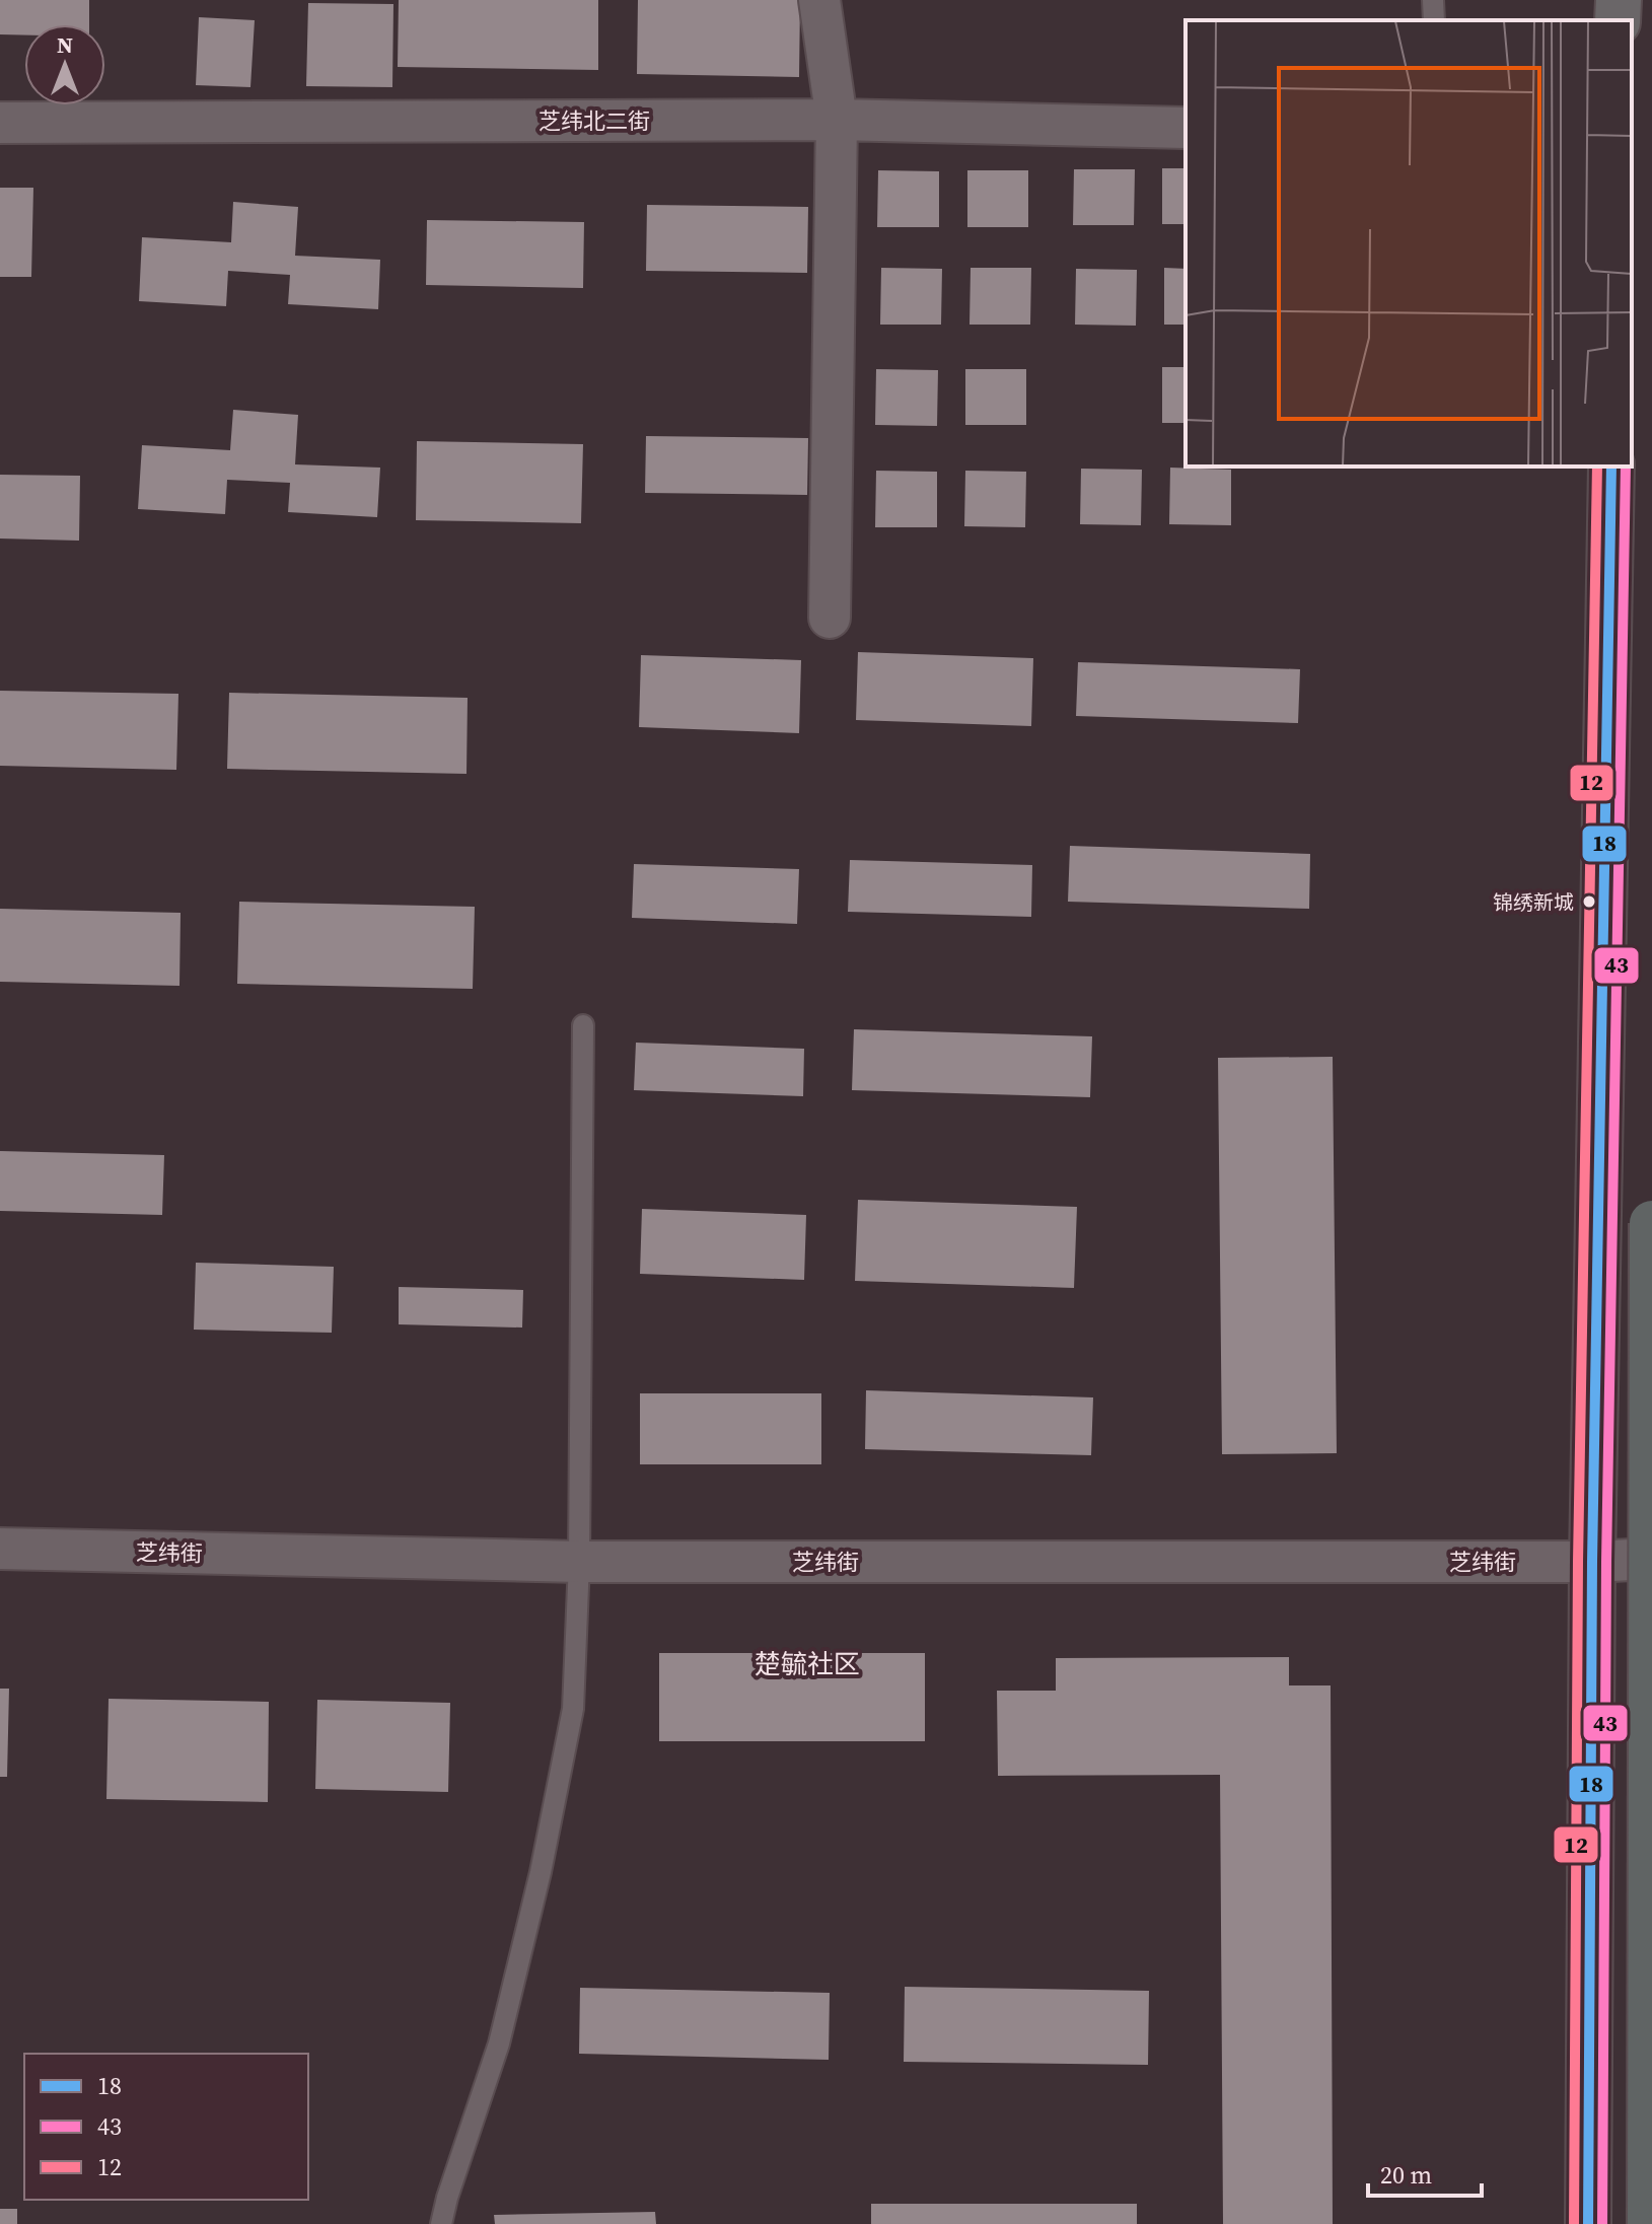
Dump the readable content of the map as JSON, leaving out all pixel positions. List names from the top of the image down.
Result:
{
  "streets": {
    "street": ["芝纬北二街", "芝纬街"]
  },
  "districts": ["楚毓社区"],
  "places": ["锦绣新城"],
  "lines": ["transit line 18", "transit line 43", "transit line 12"],
  "legend": ["18", "43", "12"],
  "scale_bar": "20 m",
  "north": "top"
}
